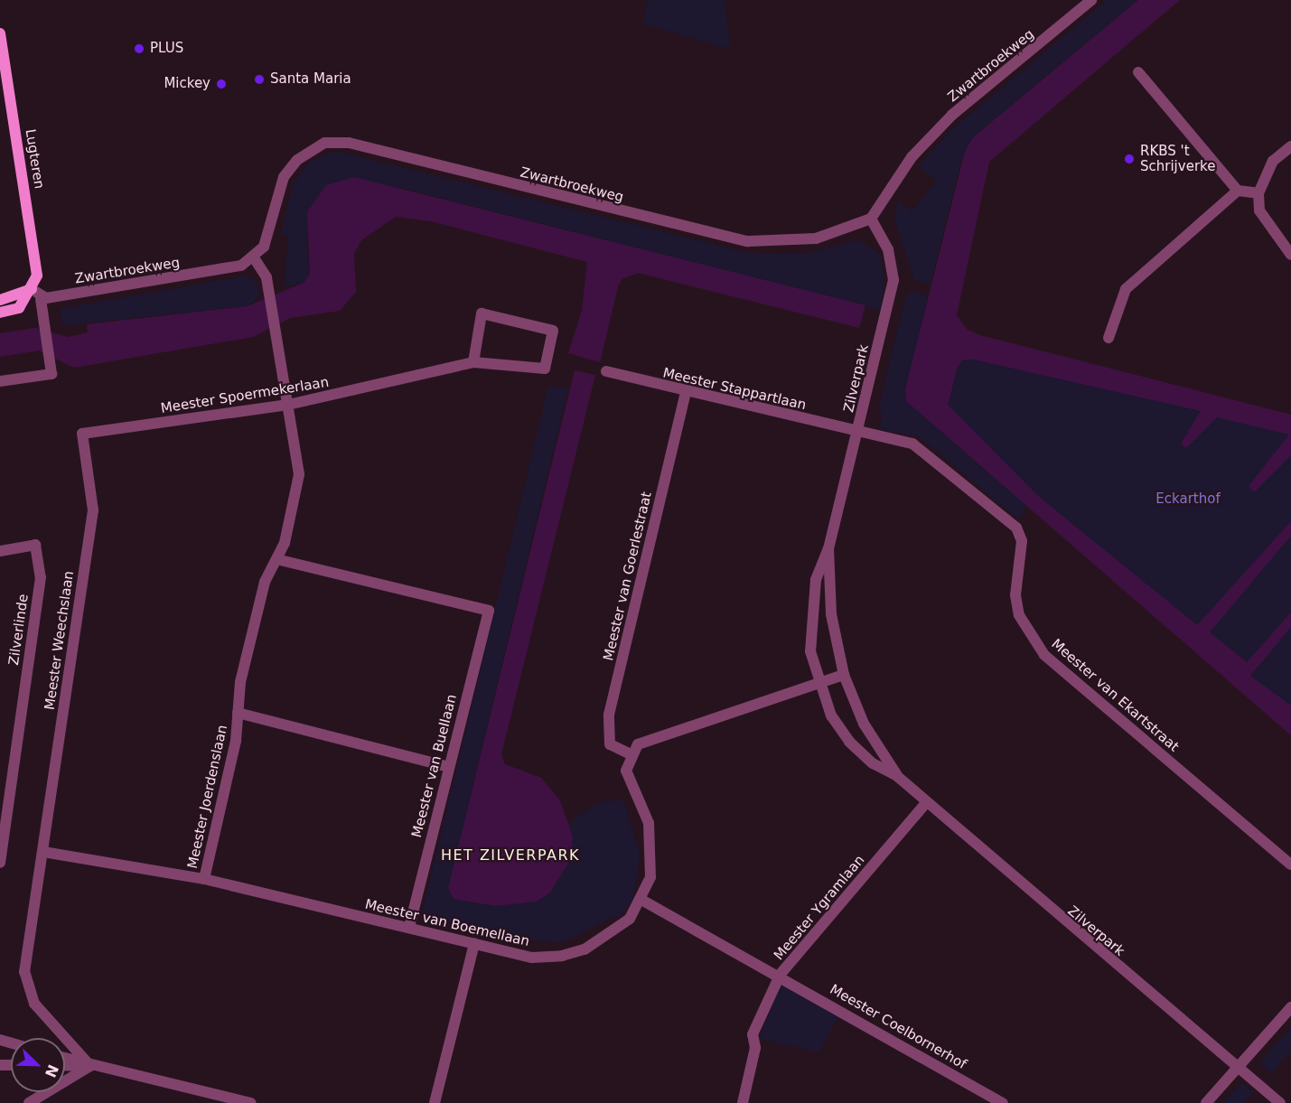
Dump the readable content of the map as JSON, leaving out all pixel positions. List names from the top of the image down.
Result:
{
  "streets": {
    "street": [
      "Zwartbroekweg",
      "Lugteren",
      "Zilverpark",
      "Meester Stappartlaan",
      "Meester Spoermekerlaan",
      "Meester van Goerlestraat",
      "Zilverlinde",
      "Meester Weechslaan",
      "Meester van Ekartstraat",
      "Meester van Buellaan",
      "Meester Joerdenslaan",
      "Meester Ygramlaan",
      "Meester van Boemellaan",
      "Meester Coelbornerhof"
    ]
  },
  "crossings": [
    ["Zwartbroekweg", "Zilverpark"],
    ["Zwartbroekweg", "Meester Joerdenslaan"],
    ["Zilverpark", "Meester Stappartlaan"],
    ["Zilverpark", "Meester van Ekartstraat"],
    ["Zilverpark", "Meester Ygramlaan"],
    ["Meester Stappartlaan", "Meester van Goerlestraat"],
    ["Meester Stappartlaan", "Meester van Ekartstraat"],
    ["Meester Spoermekerlaan", "Meester Weechslaan"],
    ["Meester Spoermekerlaan", "Meester Joerdenslaan"],
    ["Meester van Goerlestraat", "Meester van Boemellaan"],
    ["Meester Weechslaan", "Meester van Boemellaan"],
    ["Meester van Buellaan", "Meester Joerdenslaan"],
    ["Meester van Buellaan", "Meester van Boemellaan"],
    ["Meester Joerdenslaan", "Meester van Boemellaan"],
    ["Meester Ygramlaan", "Meester Coelbornerhof"],
    ["Meester van Boemellaan", "Meester Coelbornerhof"]
  ],
  "districts": ["HET ZILVERPARK"],
  "parks": ["Eckarthof"],
  "places": [
    "PLUS",
    "Santa Maria",
    "Mickey",
    "RKBS 't Schrijverke"
  ],
  "north": "bottom right"
}
